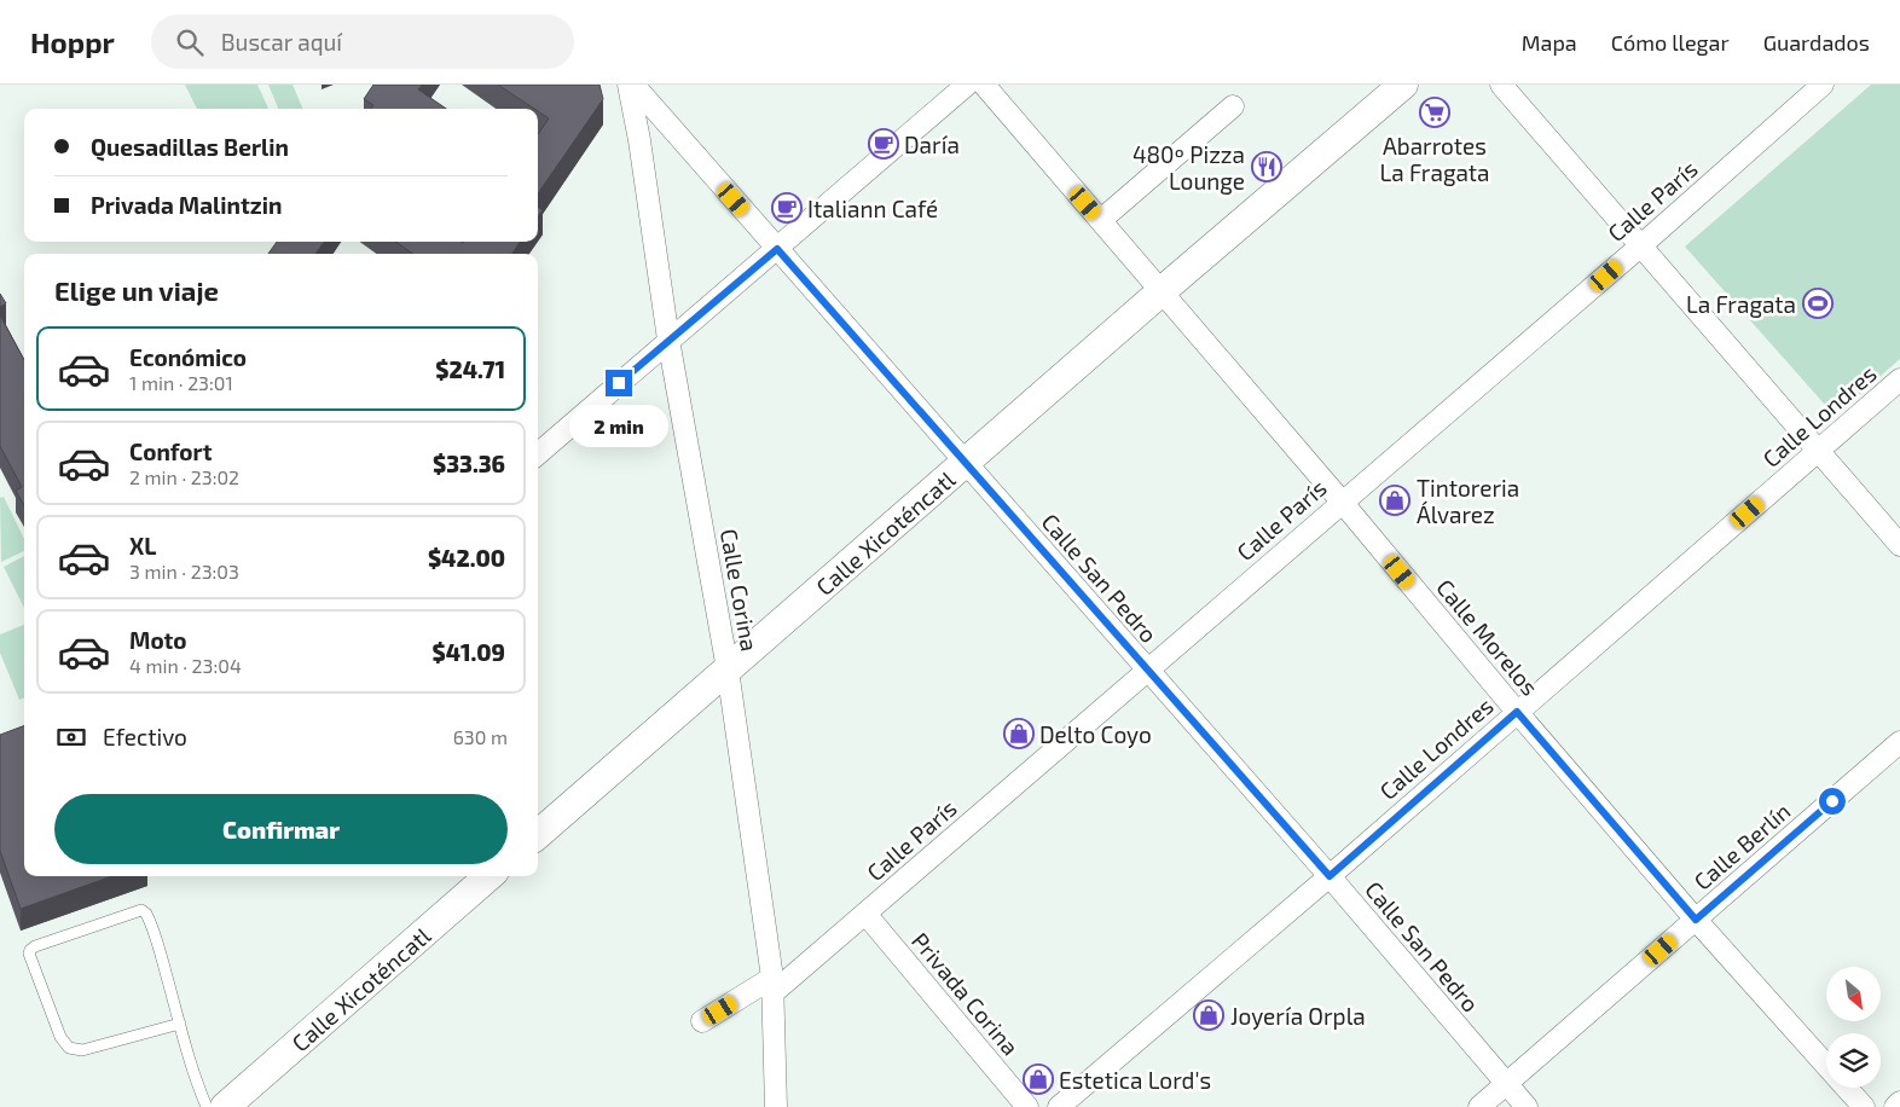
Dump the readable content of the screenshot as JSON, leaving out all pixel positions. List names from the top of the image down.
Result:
{
  "streets": {
    "street": [
      "Calle París",
      "Calle Londres",
      "Calle Xicoténcatl",
      "Calle San Pedro",
      "Calle Corina",
      "Calle Morelos",
      "Calle Berlín",
      "Privada Corina"
    ]
  },
  "crossings": [
    ["Calle París", "Calle San Pedro"],
    ["Calle París", "Calle Corina"],
    ["Calle París", "Calle Morelos"],
    ["Calle París", "Privada Corina"],
    ["Calle Londres", "Calle San Pedro"],
    ["Calle Londres", "Calle Morelos"],
    ["Calle Xicoténcatl", "Calle San Pedro"],
    ["Calle Xicoténcatl", "Calle Corina"],
    ["Calle Xicoténcatl", "Calle Morelos"],
    ["Calle San Pedro", "Calle Berlín"],
    ["Calle Morelos", "Calle Berlín"]
  ],
  "places": {
    "supermarket": ["Abarrotes La Fragata"],
    "cafe": ["Daría", "Italiann Café"],
    "restaurant": ["480º Pizza Lounge"],
    "sports": ["La Fragata"],
    "shop": [
      "Tintoreria Álvarez",
      "Delto Coyo",
      "Joyería Orpla",
      "Estetica Lord's"
    ]
  },
  "north": "bottom right",
  "page": {
    "header": "Hoppr",
    "search": "Buscar aquí",
    "nav": ["Mapa", "Cómo llegar", "Guardados"],
    "banner": ["Quesadillas Berlin", "Privada Malintzin"],
    "heading": "Elige un viaje",
    "list": [
      {
        "name": "Económico",
        "note": "1 min · 23:01",
        "value": "$24.71"
      },
      {
        "name": "Confort",
        "note": "2 min · 23:02",
        "value": "$33.36"
      },
      {
        "name": "XL",
        "note": "3 min · 23:03",
        "value": "$42.00"
      },
      {
        "name": "Moto",
        "note": "4 min · 23:04",
        "value": "$41.09"
      }
    ],
    "bubble": "2 min",
    "pay": ["Efectivo", "630 m"],
    "buttons": "Confirmar"
  }
}
